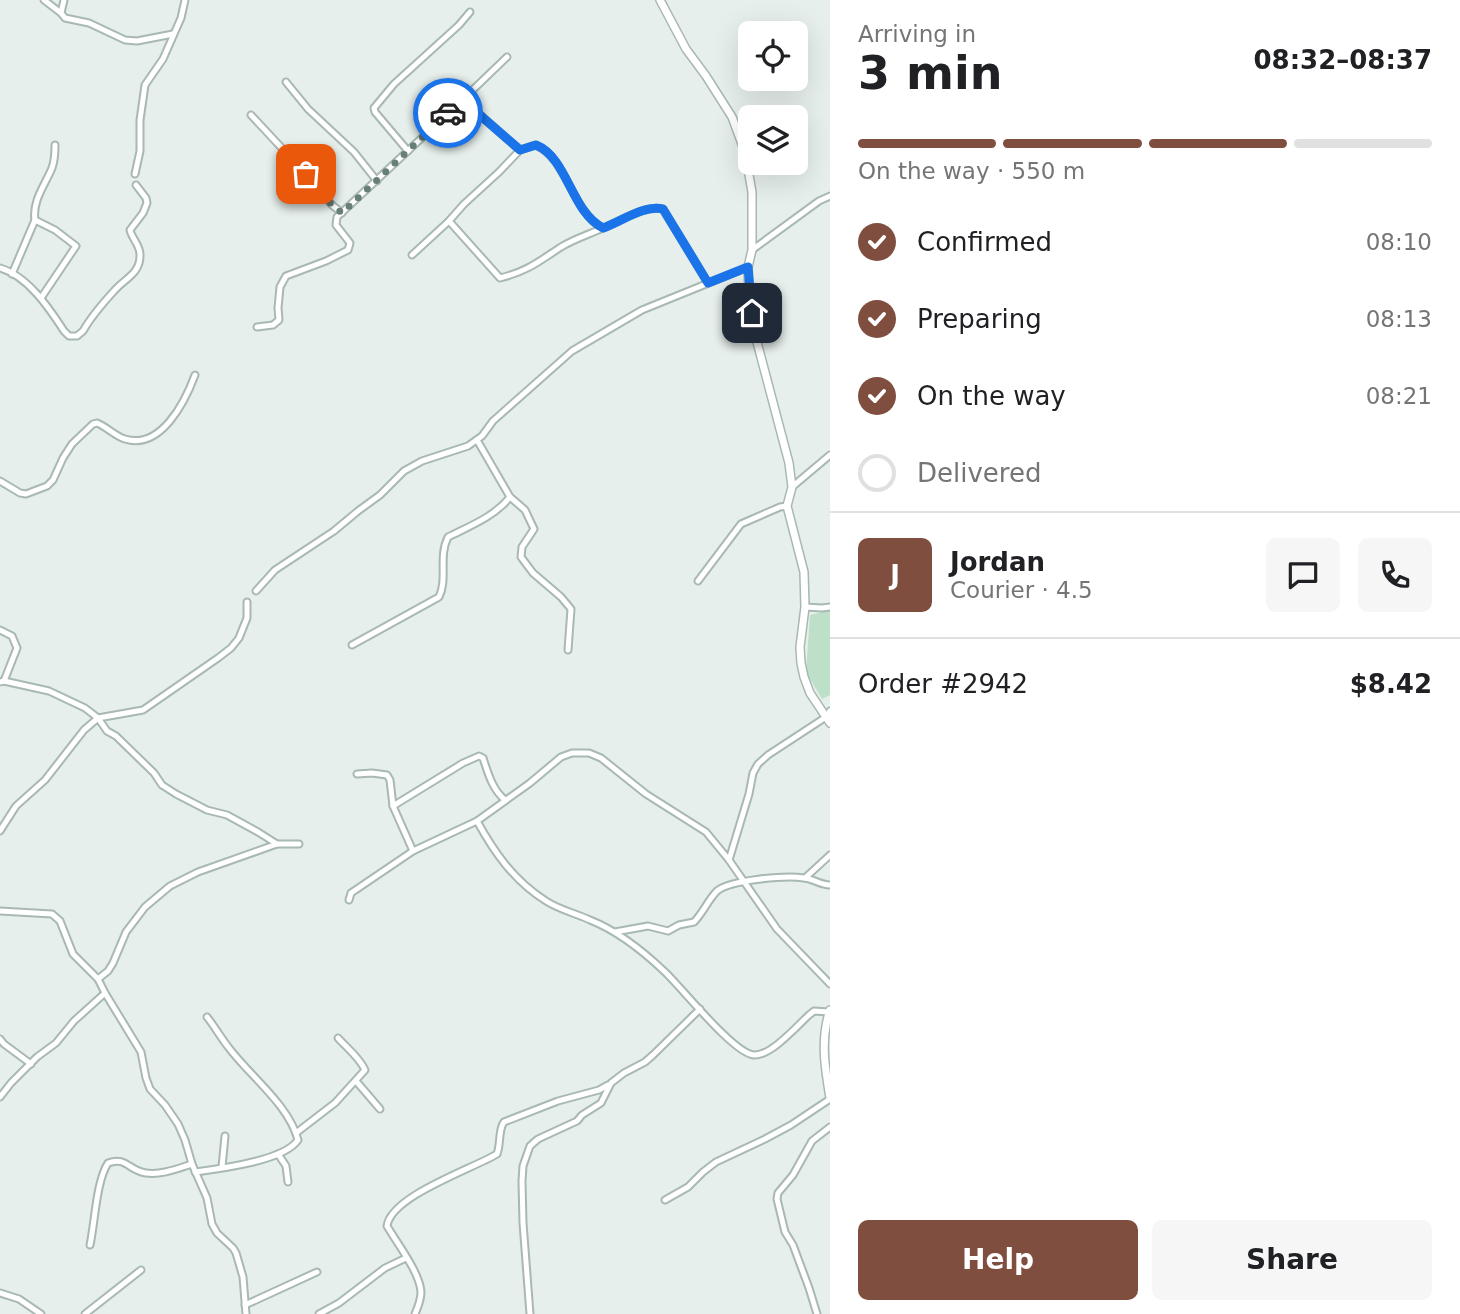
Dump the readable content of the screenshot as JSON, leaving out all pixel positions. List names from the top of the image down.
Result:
{
  "page": {
    "heading": ["3 min", "Arriving in", "08:32–08:37"],
    "panel": [
      "Jordan",
      "Courier · 4.5",
      "Order #2942",
      "$8.42"
    ],
    "bar": "On the way · 550 m",
    "list": [
      ["Confirmed", "08:10"],
      ["Preparing", "08:13"],
      ["On the way", "08:21"],
      "Delivered"
    ],
    "round": "J",
    "buttons": ["Help", "Share"]
  }
}
